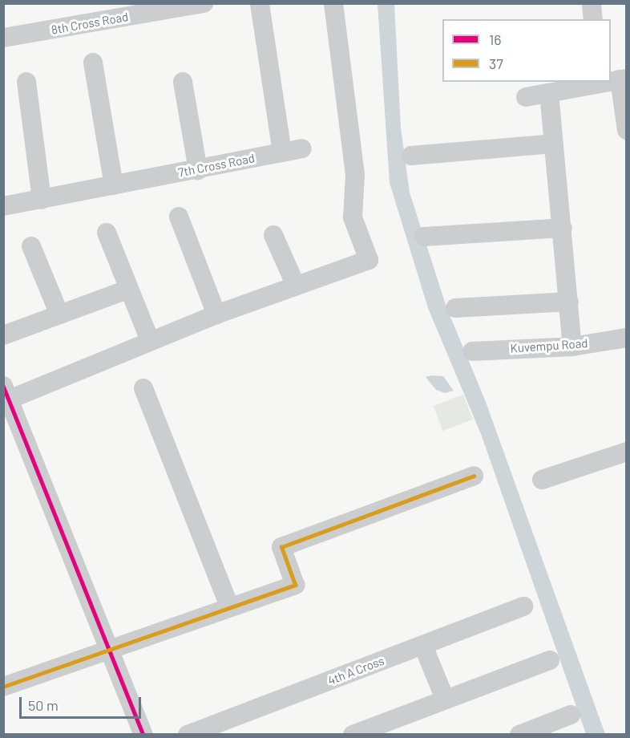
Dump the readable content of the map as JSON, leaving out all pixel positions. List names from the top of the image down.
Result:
{
  "streets": {
    "street": [
      "8th Cross Road",
      "7th Cross Road",
      "Kuvempu Road",
      "4th A Cross"
    ]
  },
  "lines": ["transit line 16", "transit line 37"],
  "legend": ["16", "37"],
  "scale_bar": "50 m"
}
